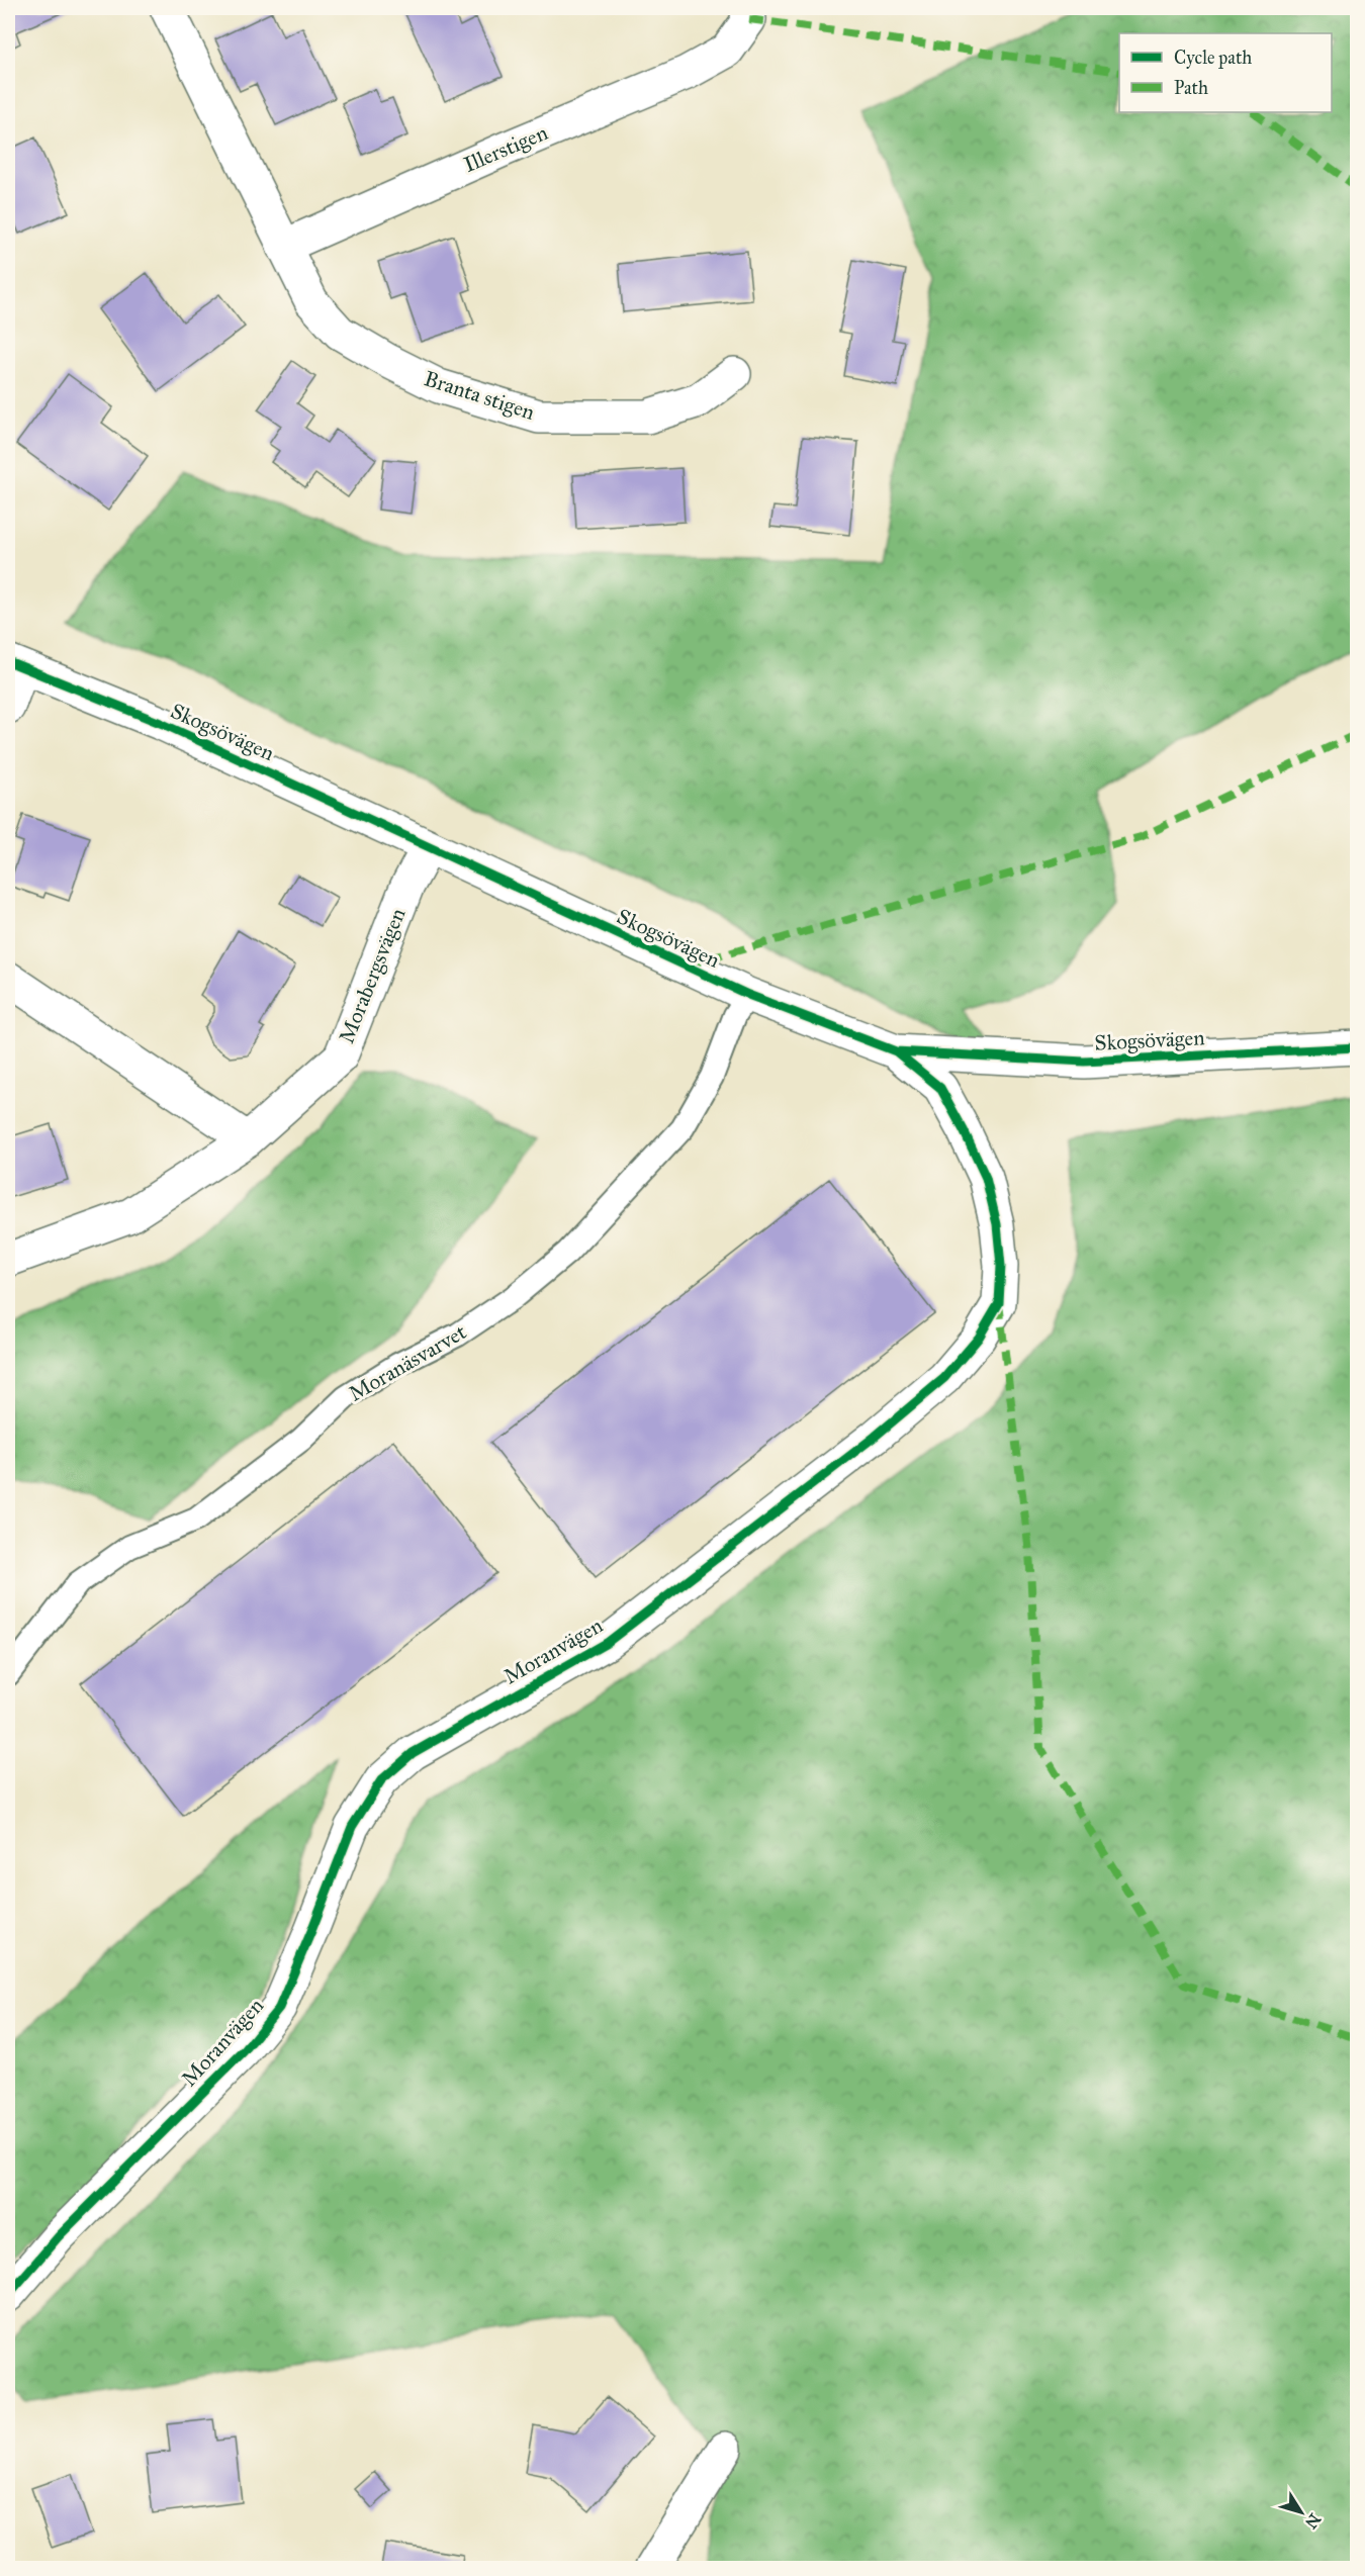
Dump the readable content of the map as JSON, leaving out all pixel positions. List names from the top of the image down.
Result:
{
  "streets": {
    "street": [
      "Illerstigen",
      "Branta stigen",
      "Skogsövägen",
      "Morabergsvägen",
      "Moranvägen"
    ],
    "lane": ["Moranäsvarvet"]
  },
  "crossings": [
    ["Illerstigen", "Branta stigen"],
    ["Skogsövägen", "Morabergsvägen"],
    ["Skogsövägen", "Moranäsvarvet"],
    ["Skogsövägen", "Moranvägen"]
  ],
  "legend": ["Cycle path", "Path"],
  "north": "bottom right"
}
